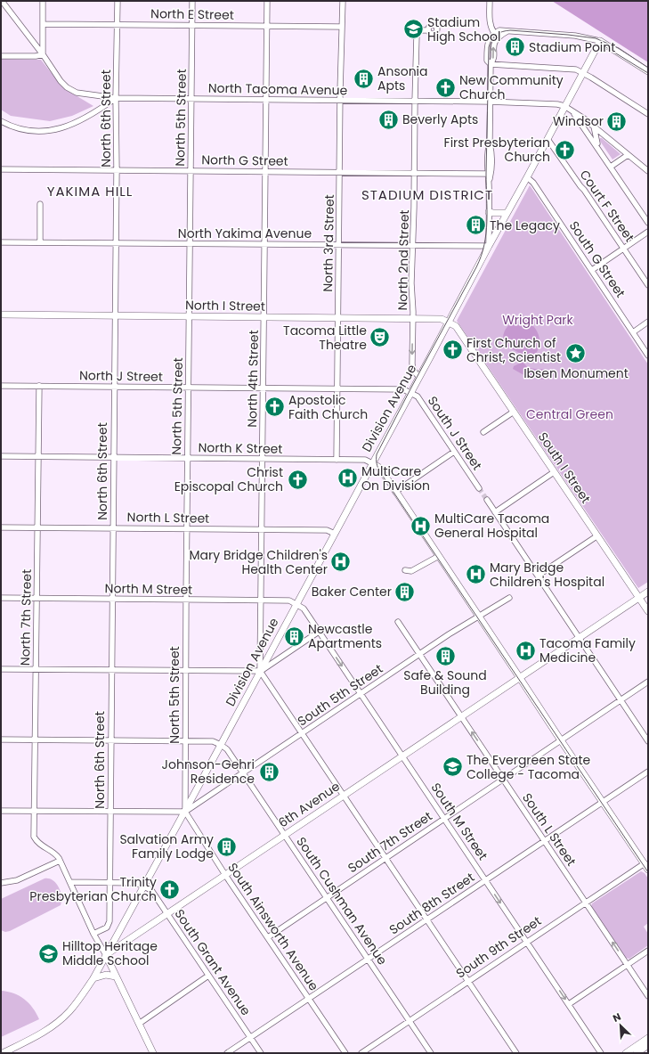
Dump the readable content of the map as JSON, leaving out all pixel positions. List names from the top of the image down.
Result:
{
  "streets": {
    "main road": [
      "North I Street",
      "Division Avenue",
      "South I Street",
      "6th Avenue"
    ],
    "street": [
      "North E Street",
      "North Tacoma Avenue",
      "North 5th Street",
      "North 6th Street",
      "North G Street",
      "Court F Street",
      "North Yakima Avenue",
      "North 3rd Street",
      "South G Street",
      "North 2nd Street",
      "North J Street",
      "North 4th Street",
      "South J Street",
      "North K Street",
      "North L Street",
      "North M Street",
      "North 7th Street",
      "South 5th Street",
      "South M Street",
      "South L Street",
      "South 7th Street",
      "South Cushman Avenue",
      "South 8th Street",
      "South Ainsworth Avenue",
      "South 9th Street",
      "South Grant Avenue"
    ]
  },
  "crossings": [
    ["North E Street", "North 5th Street"],
    ["North E Street", "North 6th Street"],
    ["North E Street", "North 3rd Street"],
    ["North E Street", "North 4th Street"],
    ["North Tacoma Avenue", "North 5th Street"],
    ["North Tacoma Avenue", "North 6th Street"],
    ["North Tacoma Avenue", "North 3rd Street"],
    ["North Tacoma Avenue", "North 2nd Street"],
    ["North Tacoma Avenue", "North 4th Street"],
    ["North Tacoma Avenue", "Division Avenue"],
    ["North 5th Street", "North G Street"],
    ["North 5th Street", "North Yakima Avenue"],
    ["North 5th Street", "North I Street"],
    ["North 5th Street", "North J Street"],
    ["North 5th Street", "Division Avenue"],
    ["North 5th Street", "North K Street"],
    ["North 5th Street", "North L Street"],
    ["North 5th Street", "North M Street"],
    ["North 5th Street", "South 5th Street"],
    ["North 5th Street", "South Ainsworth Avenue"],
    ["North 6th Street", "North G Street"],
    ["North 6th Street", "North Yakima Avenue"],
    ["North 6th Street", "North I Street"],
    ["North 6th Street", "North J Street"],
    ["North 6th Street", "North K Street"],
    ["North 6th Street", "North L Street"],
    ["North 6th Street", "North M Street"],
    ["North G Street", "North 3rd Street"],
    ["North G Street", "North 2nd Street"],
    ["North G Street", "North 4th Street"],
    ["Court F Street", "Division Avenue"],
    ["North Yakima Avenue", "North 3rd Street"],
    ["North Yakima Avenue", "North 2nd Street"],
    ["North Yakima Avenue", "North 4th Street"],
    ["North Yakima Avenue", "Division Avenue"],
    ["North 3rd Street", "North I Street"],
    ["North 3rd Street", "North J Street"],
    ["North 3rd Street", "North K Street"],
    ["South G Street", "Division Avenue"],
    ["North 2nd Street", "North I Street"],
    ["North 2nd Street", "Division Avenue"],
    ["North I Street", "North 4th Street"],
    ["North I Street", "Division Avenue"],
    ["North I Street", "South I Street"],
    ["North J Street", "North 4th Street"],
    ["North J Street", "Division Avenue"],
    ["North J Street", "South J Street"],
    ["North J Street", "North 7th Street"],
    ["North 4th Street", "Division Avenue"],
    ["North 4th Street", "North K Street"],
    ["North 4th Street", "North L Street"],
    ["North 4th Street", "North M Street"],
    ["Division Avenue", "South J Street"],
    ["Division Avenue", "North K Street"],
    ["Division Avenue", "South I Street"],
    ["Division Avenue", "North L Street"],
    ["Division Avenue", "North M Street"],
    ["Division Avenue", "South 5th Street"],
    ["Division Avenue", "6th Avenue"],
    ["Division Avenue", "South M Street"],
    ["Division Avenue", "South Cushman Avenue"],
    ["Division Avenue", "South Ainsworth Avenue"],
    ["Division Avenue", "South Grant Avenue"],
    ["North K Street", "North 7th Street"],
    ["South I Street", "6th Avenue"],
    ["North L Street", "North 7th Street"],
    ["North M Street", "North 7th Street"],
    ["North M Street", "South M Street"],
    ["South 5th Street", "South M Street"],
    ["South 5th Street", "South L Street"],
    ["South 5th Street", "South Cushman Avenue"],
    ["South 5th Street", "South Ainsworth Avenue"],
    ["6th Avenue", "South M Street"],
    ["6th Avenue", "South L Street"],
    ["6th Avenue", "South Cushman Avenue"],
    ["6th Avenue", "South Ainsworth Avenue"],
    ["6th Avenue", "South Grant Avenue"],
    ["South M Street", "South 7th Street"],
    ["South M Street", "South 8th Street"],
    ["South M Street", "South 9th Street"],
    ["South L Street", "South 7th Street"],
    ["South L Street", "South 8th Street"],
    ["South L Street", "South 9th Street"],
    ["South 7th Street", "South Cushman Avenue"],
    ["South 7th Street", "South Ainsworth Avenue"],
    ["South Cushman Avenue", "South 8th Street"],
    ["South Cushman Avenue", "South 9th Street"],
    ["South 8th Street", "South Ainsworth Avenue"],
    ["South 8th Street", "South Grant Avenue"]
  ],
  "one_way": ["South M Street"],
  "districts": ["YAKIMA HILL", "STADIUM DISTRICT"],
  "parks": ["Wright Park", "Central Green"],
  "places": {
    "school or university": ["Stadium High School", "The Evergreen State College - Tacoma", "Hilltop Heritage Middle School"],
    "building": [
      "Stadium Point",
      "Ansonia Apts",
      "Beverly Apts",
      "Windsor",
      "The Legacy",
      "Baker Center",
      "Newcastle Apartments",
      "Safe & Sound Building",
      "Johnson-Gehri Residence",
      "Salvation Army Family Lodge"
    ],
    "church": [
      "New Community Church",
      "First Presbyterian Church",
      "First Church of Christ, Scientist",
      "Apostolic Faith Church",
      "Christ Episcopal Church",
      "Trinity Presbyterian Church"
    ],
    "theatre": ["Tacoma Little Theatre"],
    "place": ["Ibsen Monument"],
    "hospital": [
      "MultiCare On Division",
      "MultiCare Tacoma General Hospital",
      "Mary Bridge Children's Health Center",
      "Mary Bridge Children's Hospital",
      "Tacoma Family Medicine"
    ]
  },
  "north": "top left"
}
